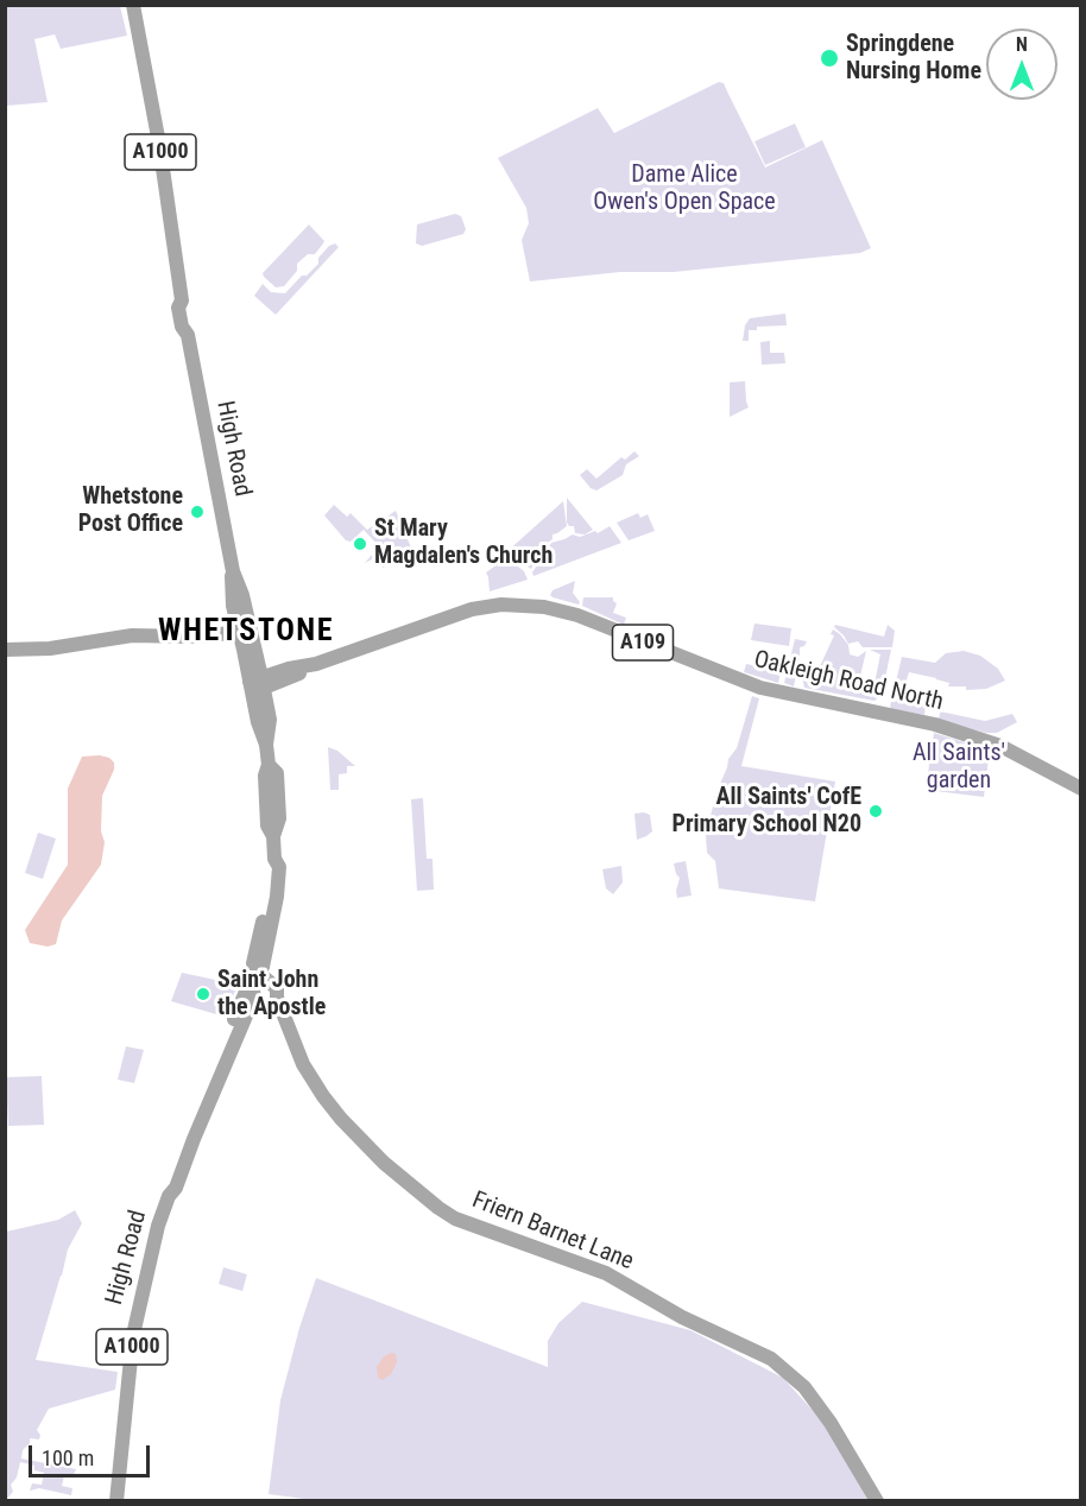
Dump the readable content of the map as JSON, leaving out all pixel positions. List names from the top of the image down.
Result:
{
  "streets": {
    "main road": [
      "A1000",
      "High Road",
      "A109",
      "Oakleigh Road North",
      "Friern Barnet Lane"
    ]
  },
  "crossings": [
    ["High Road", "Oakleigh Road North"],
    ["High Road", "Friern Barnet Lane"]
  ],
  "districts": ["WHETSTONE"],
  "parks": ["Dame Alice Owen's Open Space", "All Saints' garden"],
  "places": [
    "Springdene Nursing Home",
    "Whetstone Post Office",
    "St Mary Magdalen's Church",
    "All Saints' CofE Primary School N20",
    "Saint John the Apostle"
  ],
  "scale_bar": "100 m",
  "north": "top"
}
